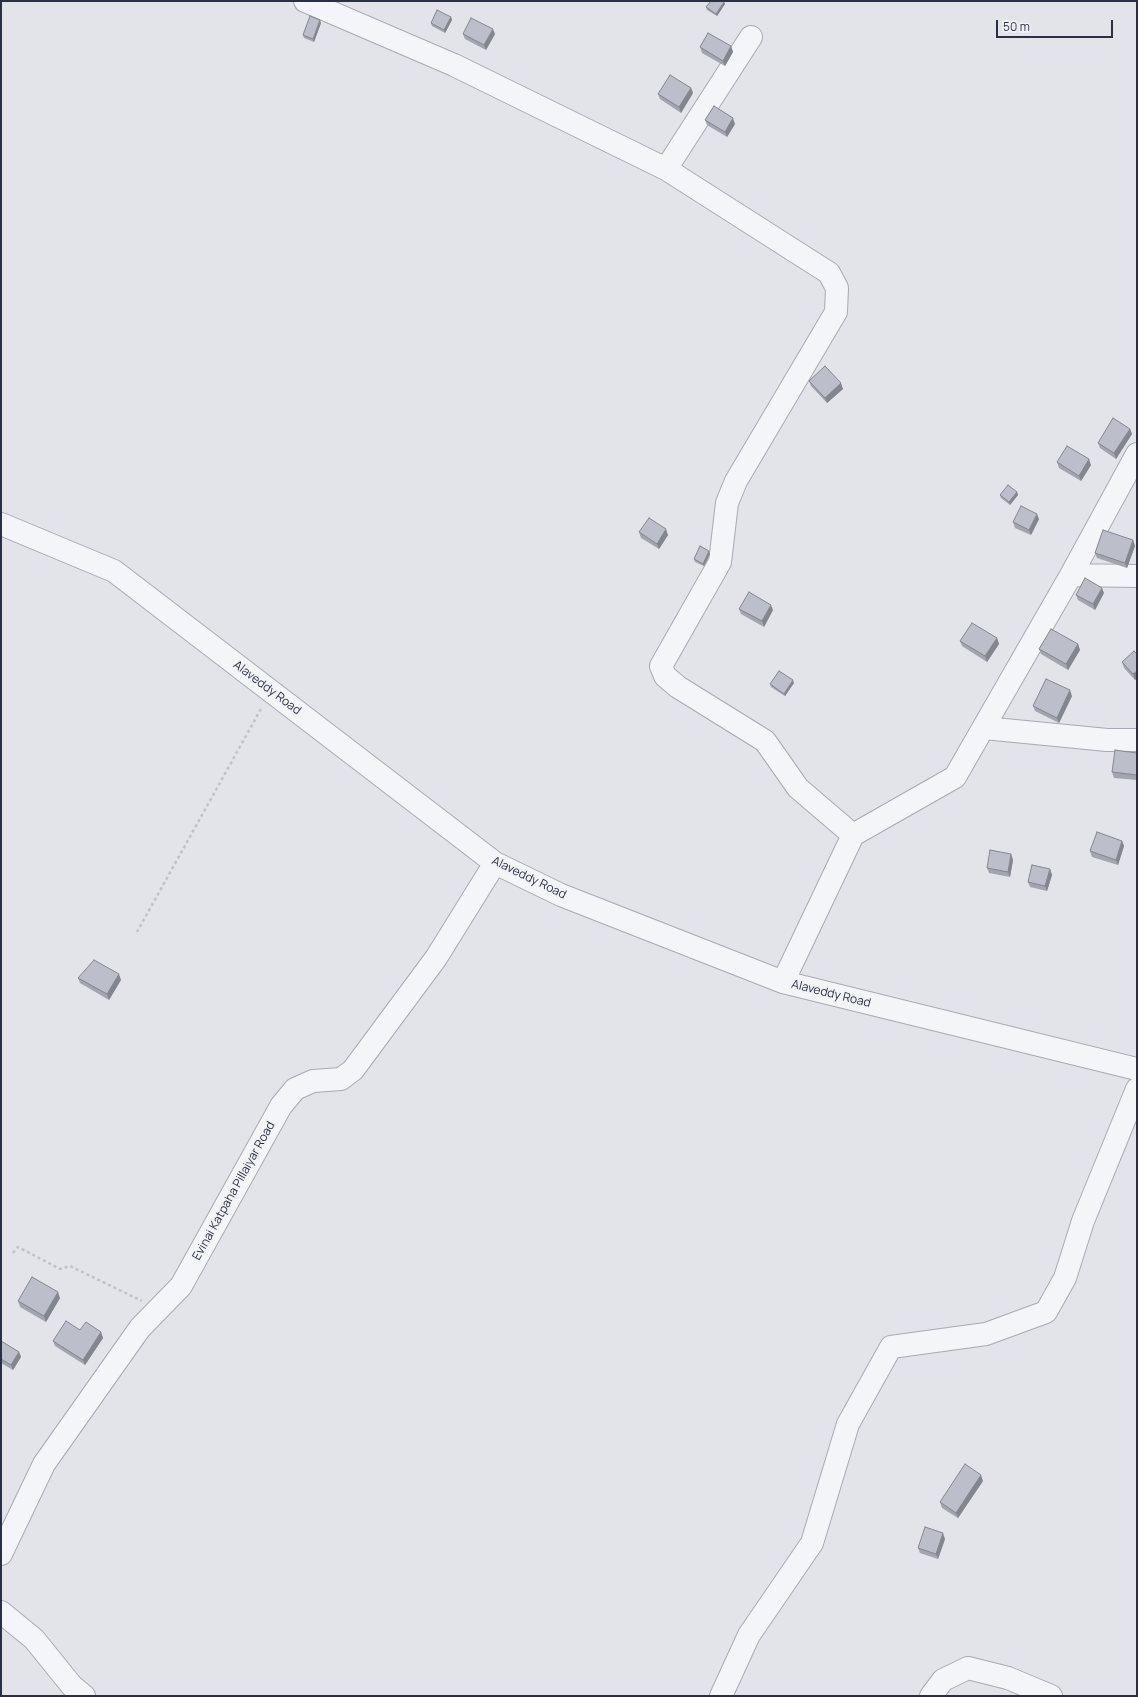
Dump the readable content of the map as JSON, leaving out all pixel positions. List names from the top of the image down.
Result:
{
  "streets": {
    "street": ["Alaveddy Road", "Evinai Katpaha Pillaiyar Road"]
  },
  "crossings": [
    ["Alaveddy Road", "Evinai Katpaha Pillaiyar Road"]
  ],
  "scale_bar": "50 m"
}
